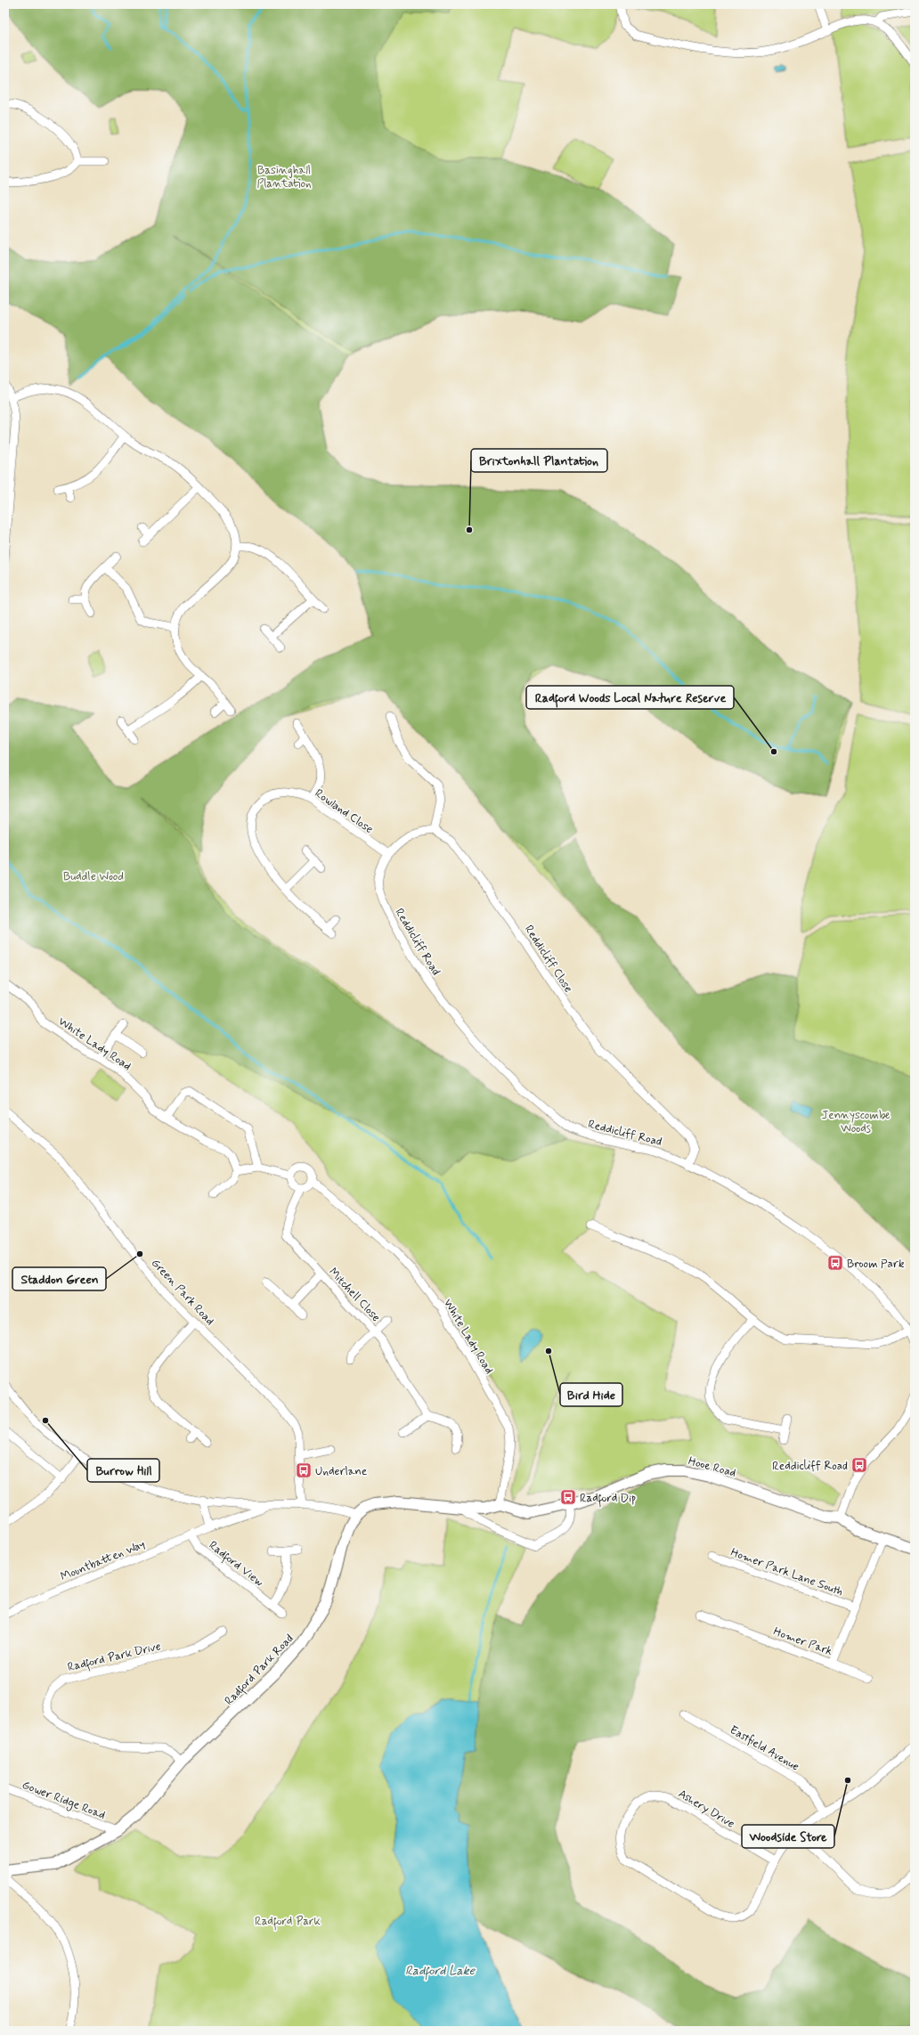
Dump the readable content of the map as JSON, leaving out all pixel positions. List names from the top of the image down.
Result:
{
  "streets": {
    "street": [
      "Rowland Close",
      "Reddicliff Road",
      "Reddicliff Close",
      "White Lady Road",
      "Green Park Road",
      "Mitchell Close",
      "Hooe Road",
      "Mountbatten Way",
      "Radford View",
      "Homer Park Lane South",
      "Homer Park",
      "Radford Park Drive",
      "Radford Park Road",
      "Eastfield Avenue",
      "Gower Ridge Road",
      "Ashery Drive"
    ]
  },
  "crossings": [
    ["Rowland Close", "Reddicliff Road"],
    ["Reddicliff Road", "Reddicliff Close"],
    ["White Lady Road", "Mitchell Close"],
    ["White Lady Road", "Hooe Road"],
    ["Mountbatten Way", "Radford View"],
    ["Homer Park Lane South", "Homer Park"],
    ["Radford Park Drive", "Radford Park Road"],
    ["Radford Park Road", "Gower Ridge Road"]
  ],
  "water": ["Radford Lake"],
  "parks": [
    "Basinghall Plantation",
    "Buddle Wood",
    "Jennyscombe Woods",
    "Radford Park"
  ],
  "places": {
    "other": [
      "Brixtonhall Plantation",
      "Radford Woods Local Nature Reserve",
      "Staddon Green",
      "Bird Hide",
      "Burrow Hill",
      "Woodside Store"
    ],
    "bus stop": [
      "Broom Park",
      "Reddicliff Road",
      "Underlane",
      "Radford Dip"
    ]
  }
}
